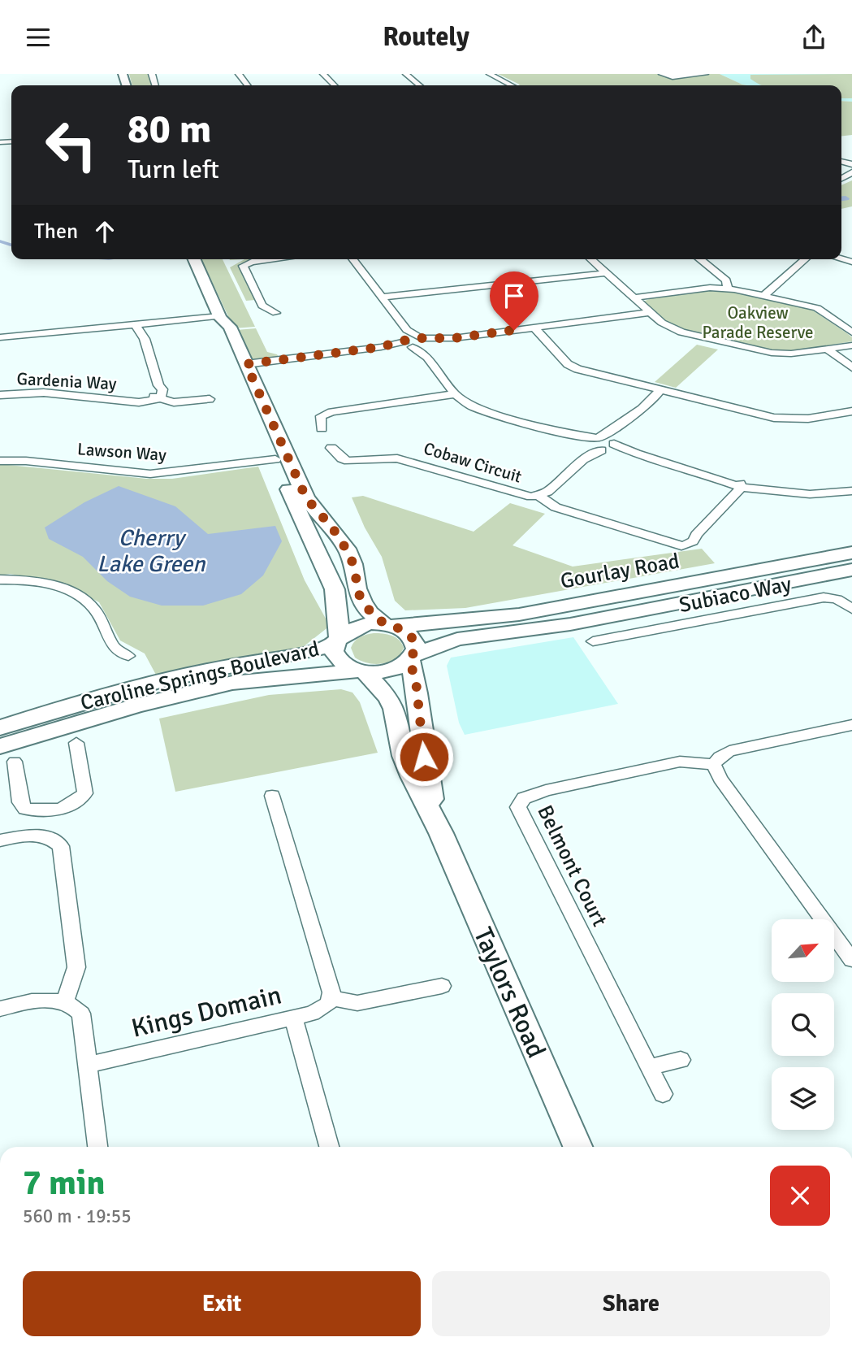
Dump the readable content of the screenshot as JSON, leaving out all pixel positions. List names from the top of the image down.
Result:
{
  "streets": {
    "main road": ["Gourlay Road", "Caroline Springs Boulevard", "Taylors Road"],
    "street": [
      "Gardenia Way",
      "Lawson Way",
      "Cobaw Circuit",
      "Subiaco Way",
      "Belmont Court",
      "Kings Domain"
    ]
  },
  "crossings": [
    ["Gourlay Road", "Caroline Springs Boulevard"],
    ["Gourlay Road", "Taylors Road"],
    ["Caroline Springs Boulevard", "Taylors Road"]
  ],
  "water": ["Cherry Lake Green"],
  "parks": ["Oakview Parade Reserve"],
  "north": "top right",
  "page": {
    "header": "Routely",
    "turn": ["80 m", "Turn left"],
    "then": "Then",
    "heading": ["7 min", "560 m · 19:55"],
    "buttons": ["Exit", "Share"]
  }
}
